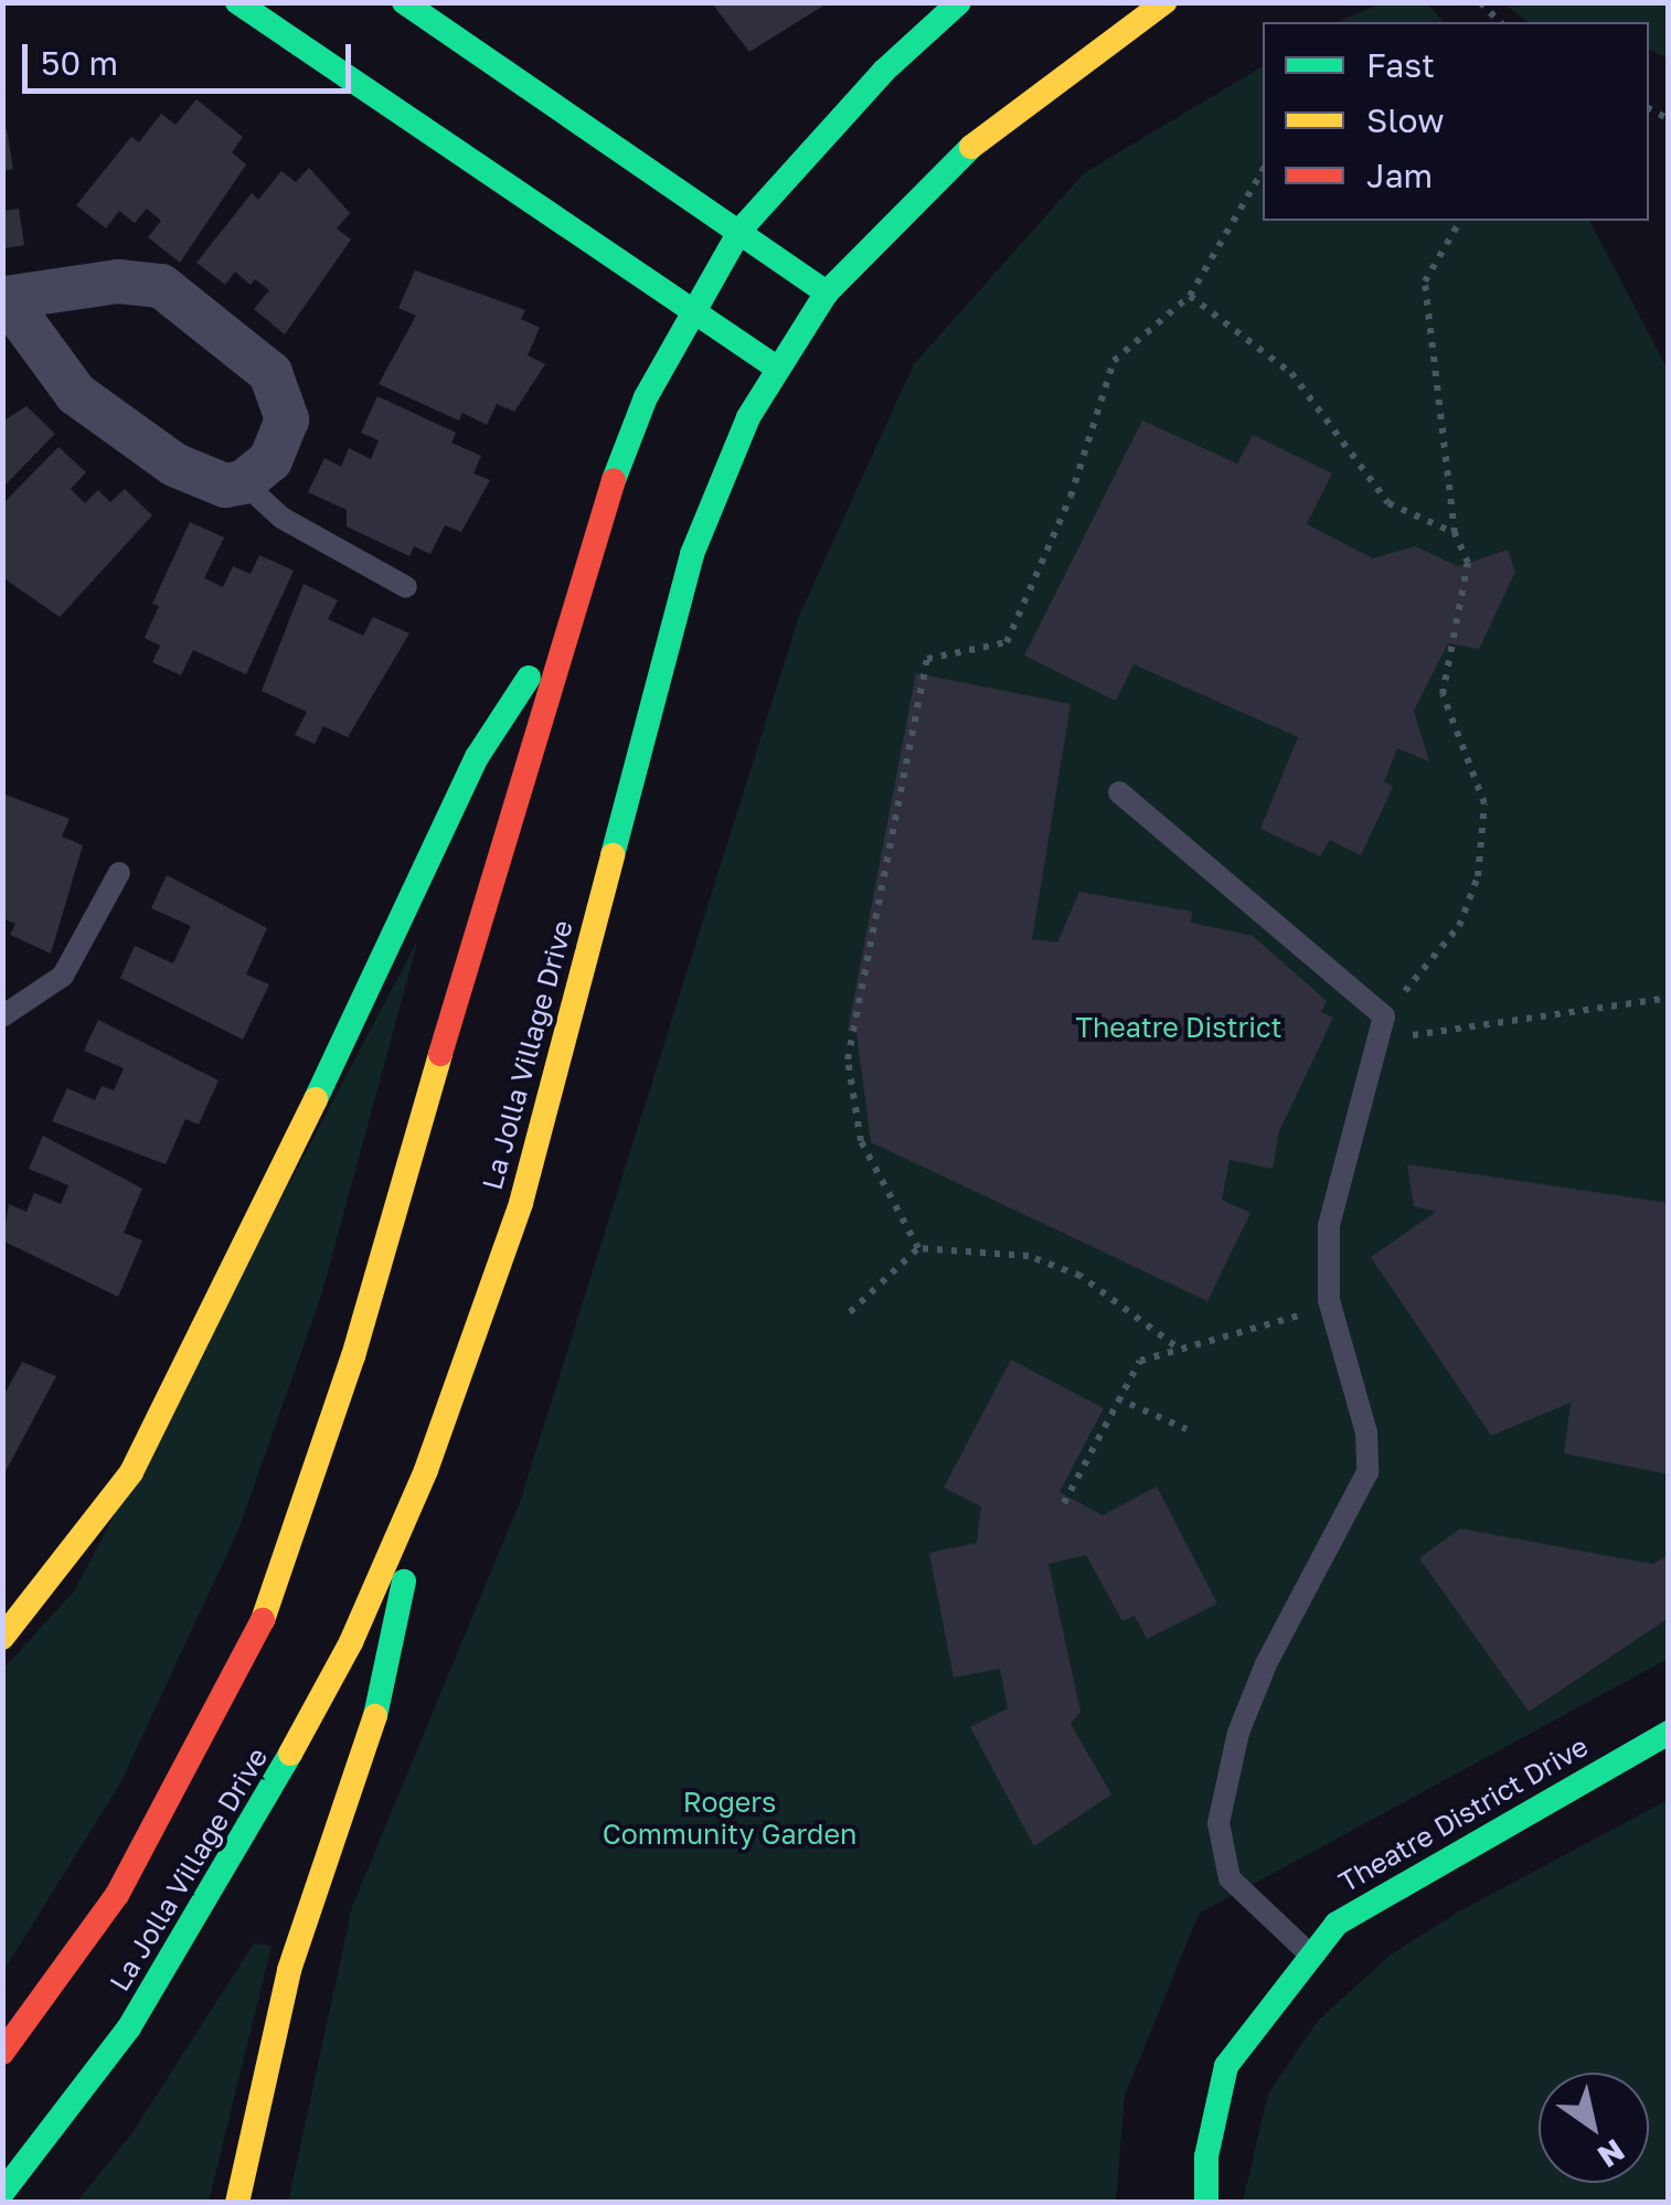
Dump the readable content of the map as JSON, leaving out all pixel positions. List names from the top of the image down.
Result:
{
  "streets": {
    "main road": ["La Jolla Village Drive", "Theatre District Drive"]
  },
  "parks": ["Theatre District", "Rogers Community Garden"],
  "legend": ["Fast", "Slow", "Jam"],
  "scale_bar": "50 m",
  "north": "bottom right"
}
